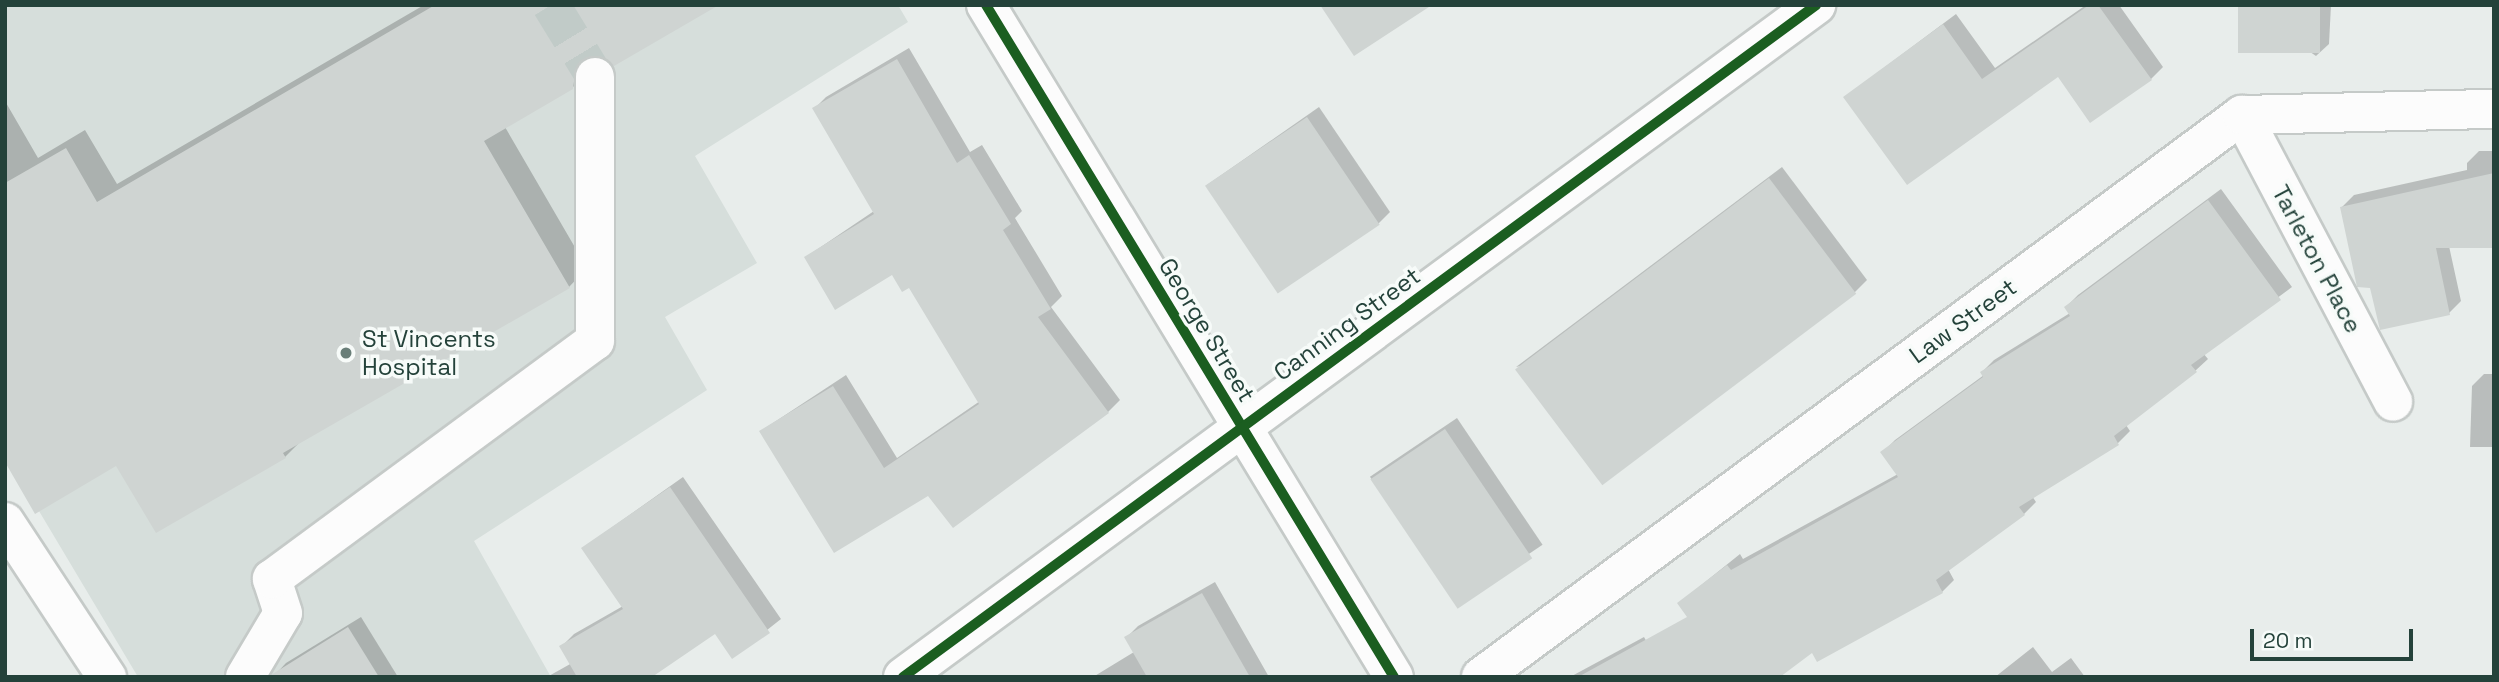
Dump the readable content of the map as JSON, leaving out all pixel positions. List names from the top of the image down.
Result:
{
  "streets": {
    "street": [
      "Tarleton Place",
      "Law Street",
      "Canning Street",
      "George Street"
    ]
  },
  "crossings": [
    ["Tarleton Place", "Law Street"],
    ["Canning Street", "George Street"]
  ],
  "places": ["St Vincents Hospital"],
  "scale_bar": "20 m"
}
